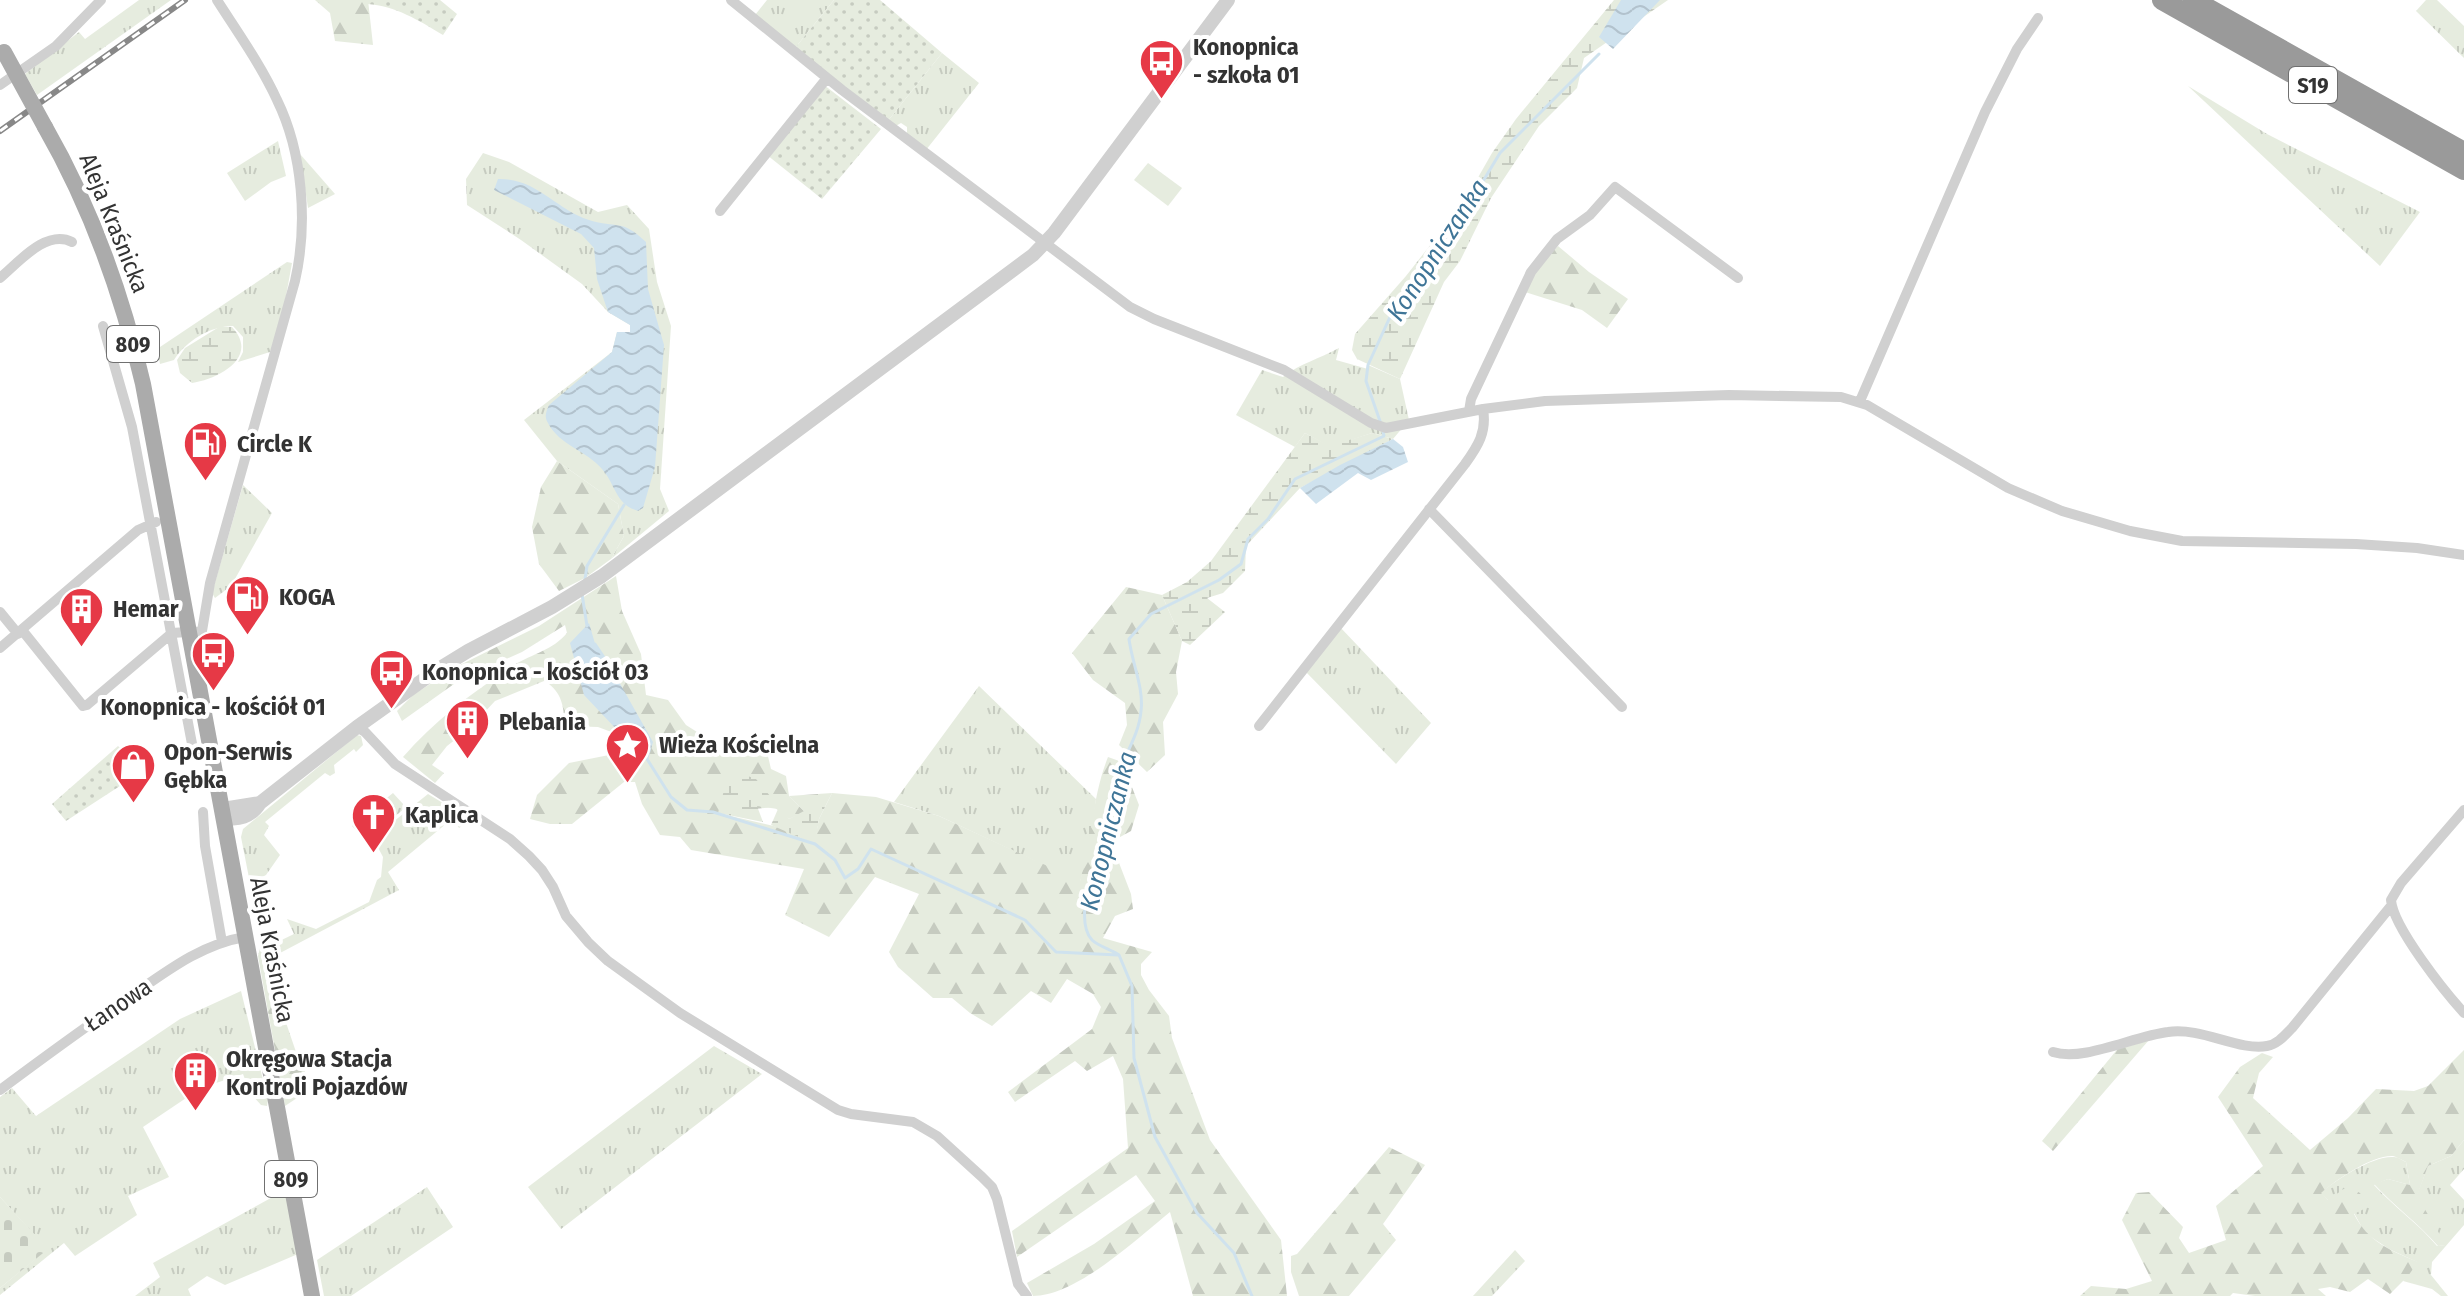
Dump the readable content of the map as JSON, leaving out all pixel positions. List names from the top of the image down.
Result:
{
  "streets": {
    "highway": ["S19"],
    "main road": ["Aleja Kraśnicka", "809"],
    "street": ["Łanowa"]
  },
  "crossings": [
    ["Aleja Kraśnicka", "Łanowa"]
  ],
  "water": ["Konopniczanka"],
  "places": {
    "bus stop": ["Konopnica - szkoła 01", "Konopnica - kościół 01", "Konopnica - kościół 03"],
    "fuel station": ["Circle K", "KOGA"],
    "building": ["Hemar", "Plebania", "Okręgowa Stacja Kontroli Pojazdów"],
    "place": ["Wieża Kościelna"],
    "shop": ["Opon-Serwis Gębka"],
    "church": ["Kaplica"]
  }
}
